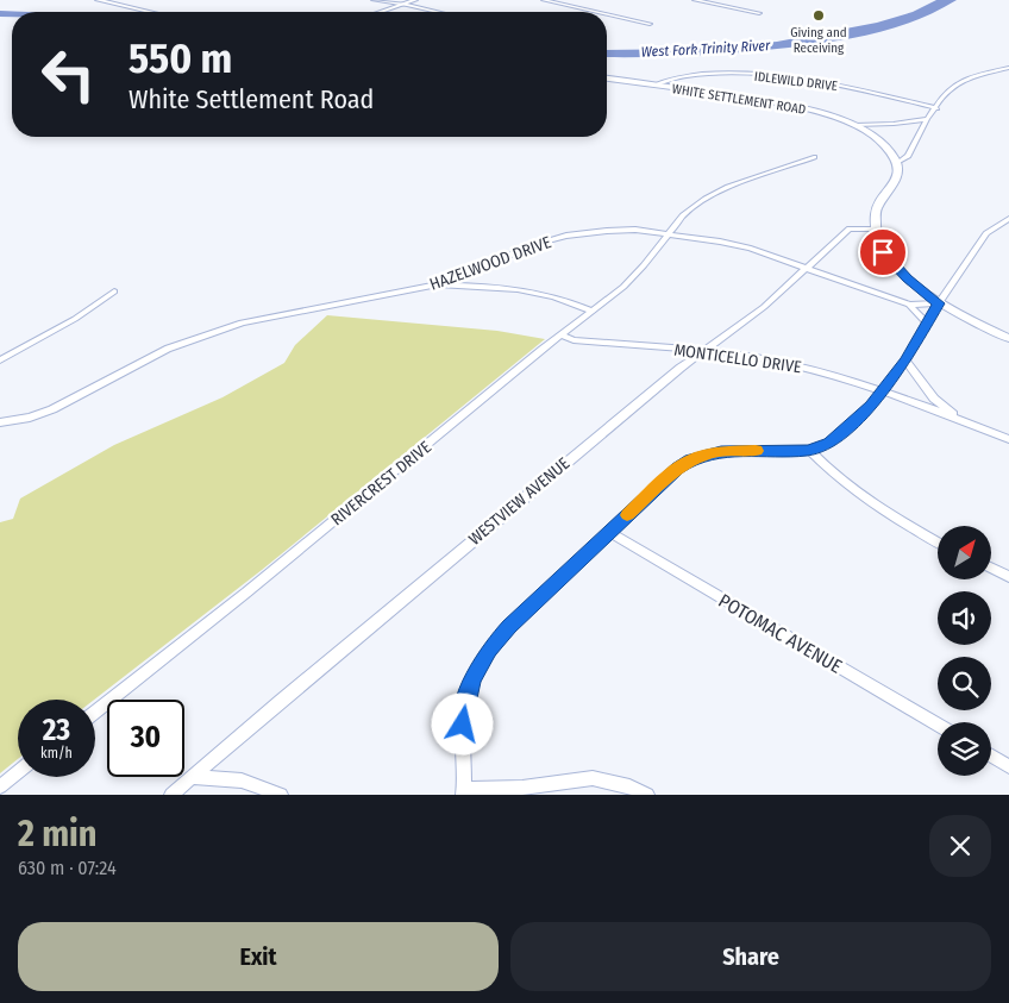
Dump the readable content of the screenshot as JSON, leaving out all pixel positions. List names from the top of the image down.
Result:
{
  "streets": {
    "main road": ["WHITE SETTLEMENT ROAD"],
    "street": [
      "IDLEWILD DRIVE",
      "HAZELWOOD DRIVE",
      "MONTICELLO DRIVE",
      "RIVERCREST DRIVE",
      "WESTVIEW AVENUE",
      "POTOMAC AVENUE"
    ]
  },
  "crossings": [
    ["IDLEWILD DRIVE", "WHITE SETTLEMENT ROAD"],
    ["HAZELWOOD DRIVE", "RIVERCREST DRIVE"],
    ["HAZELWOOD DRIVE", "WESTVIEW AVENUE"],
    ["MONTICELLO DRIVE", "RIVERCREST DRIVE"],
    ["MONTICELLO DRIVE", "WESTVIEW AVENUE"]
  ],
  "water": ["West Fork Trinity River"],
  "places": ["Giving and Receiving"],
  "north": "top right",
  "page": {
    "turn": ["550 m", "White Settlement Road"],
    "speed": "23 km/h",
    "limit": "30",
    "heading": ["2 min", "630 m · 07:24"],
    "buttons": ["Exit", "Share"]
  }
}
